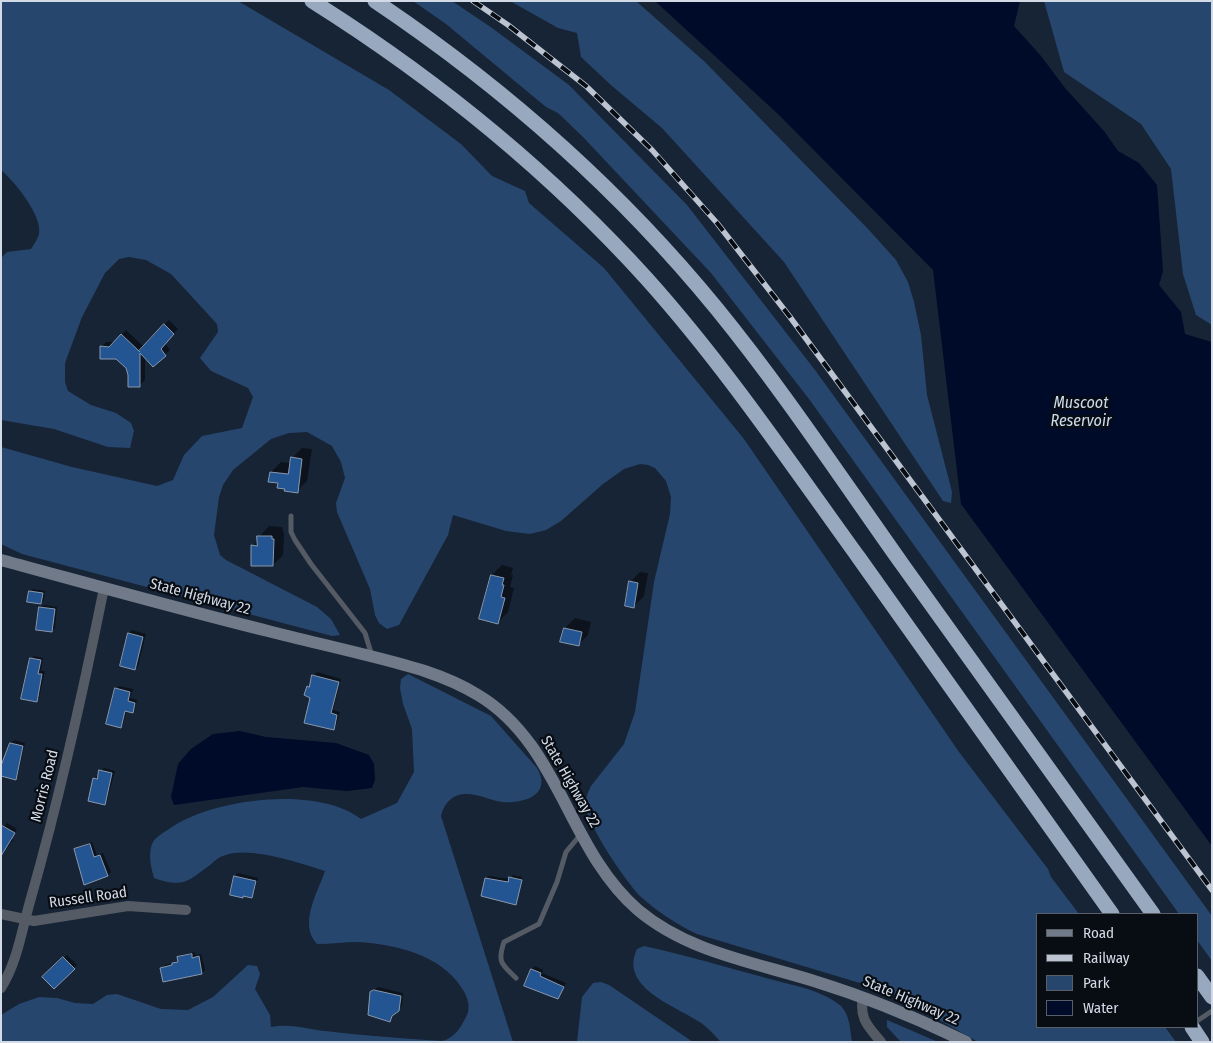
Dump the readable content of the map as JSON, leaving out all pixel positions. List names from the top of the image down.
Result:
{
  "streets": {
    "main road": ["State Highway 22"],
    "street": ["Morris Road", "Russell Road"]
  },
  "crossings": [
    ["State Highway 22", "Morris Road"],
    ["Morris Road", "Russell Road"]
  ],
  "water": ["Muscoot Reservoir"],
  "legend": [
    "Road",
    "Railway",
    "Park",
    "Water"
  ]
}
